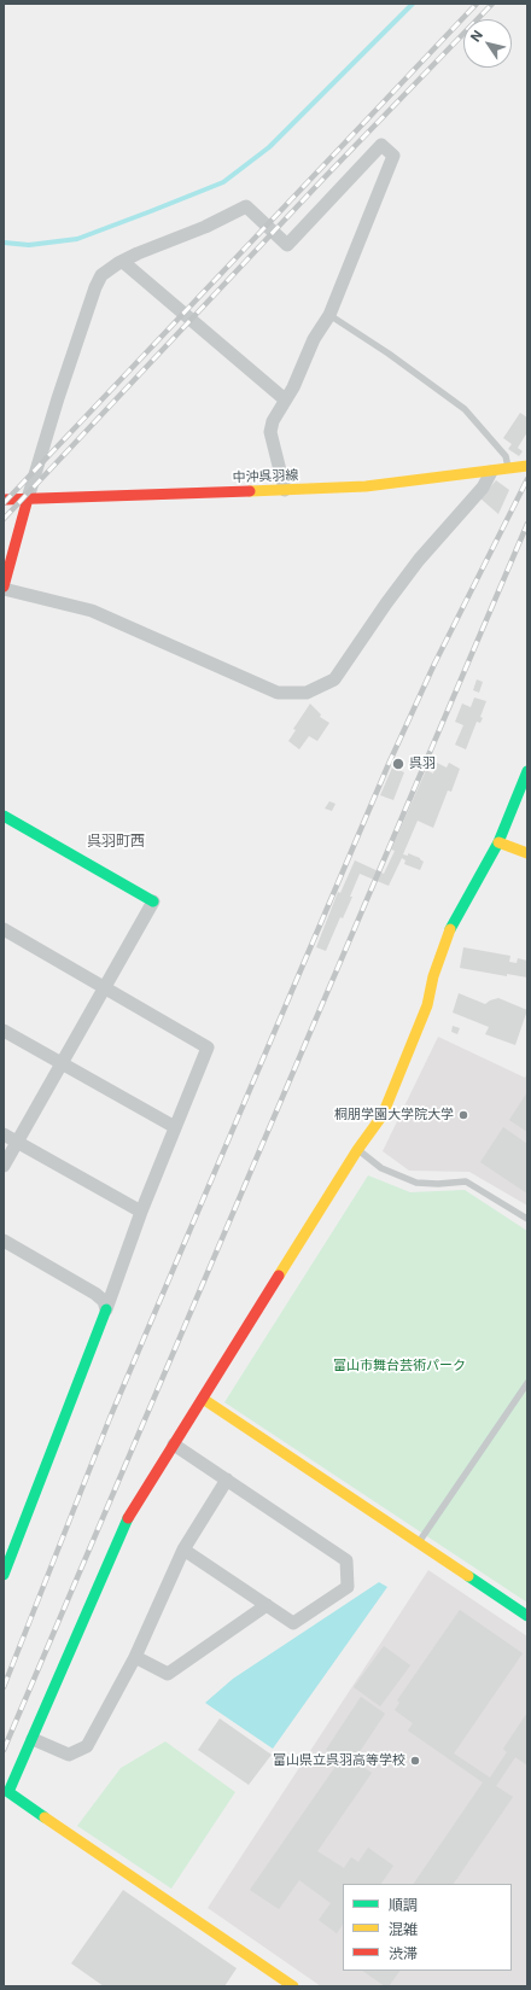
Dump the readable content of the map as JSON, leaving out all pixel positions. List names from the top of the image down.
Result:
{
  "streets": {
    "street": ["中沖呉羽線"]
  },
  "districts": ["呉羽町西"],
  "parks": ["富山市舞台芸術パーク"],
  "places": ["呉羽", "桐朋学園大学院大学", "富山県立呉羽高等学校"],
  "legend": ["順調", "混雑", "渋滞"],
  "north": "top left"
}
